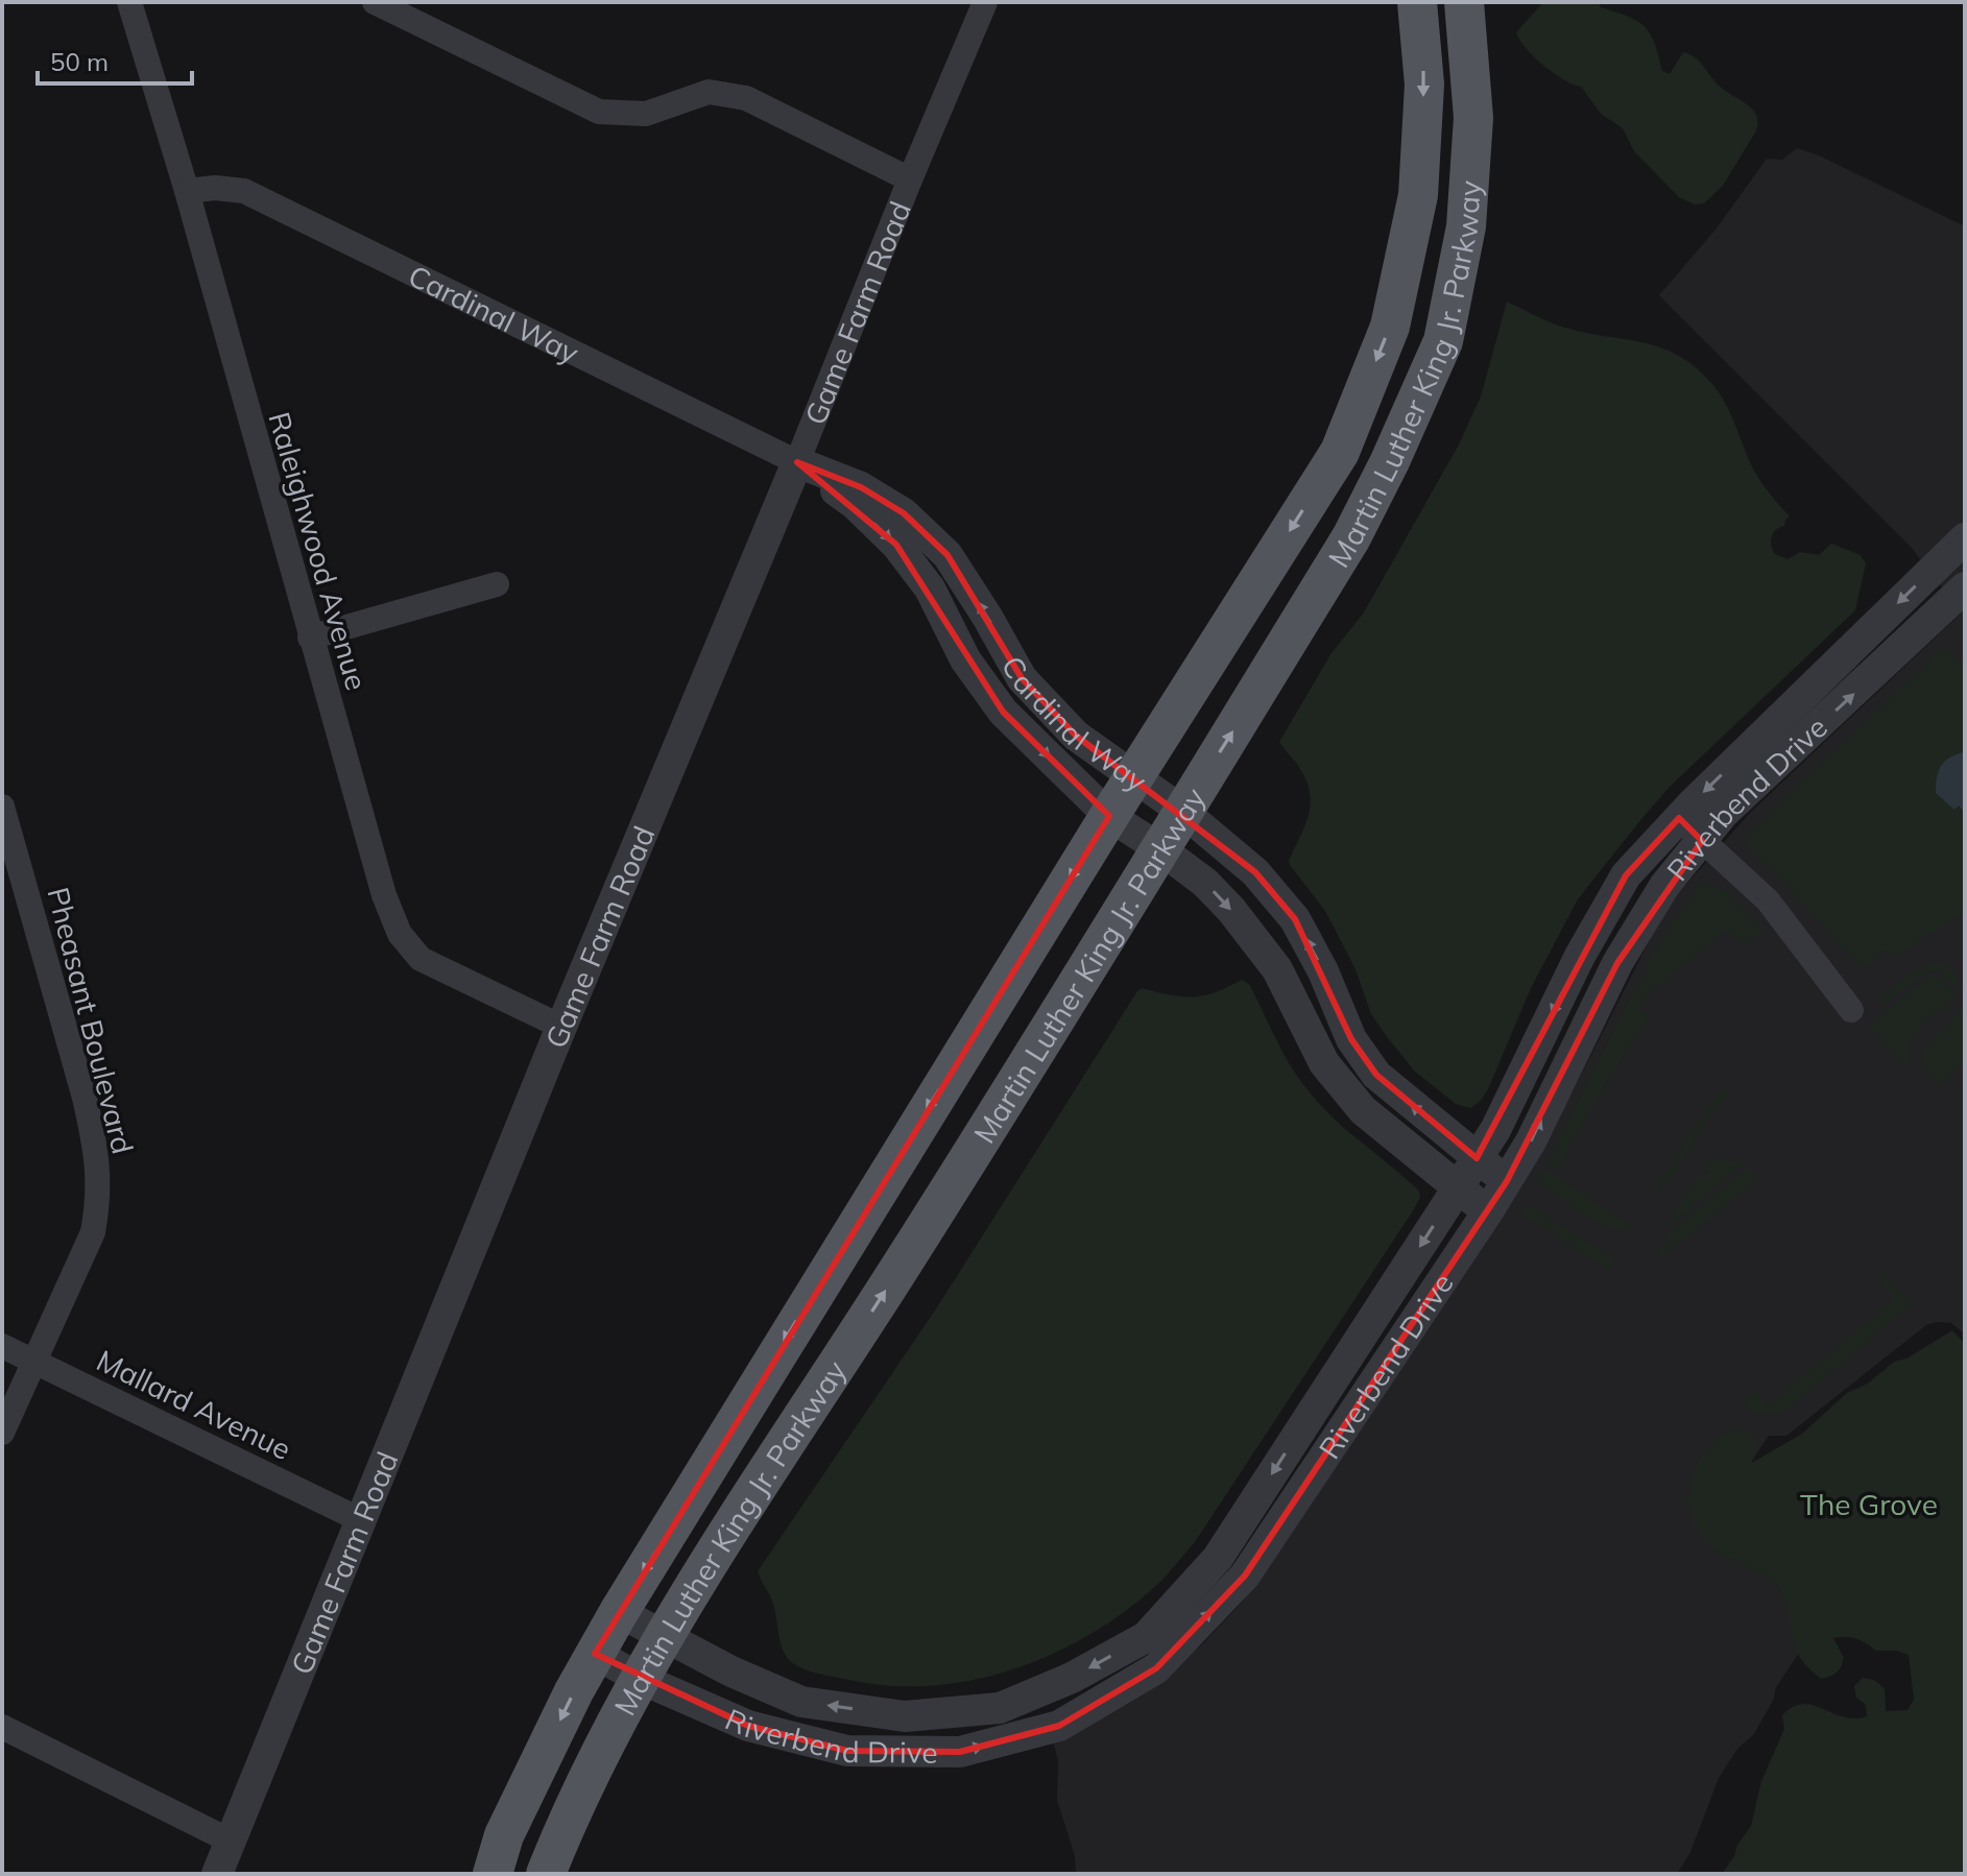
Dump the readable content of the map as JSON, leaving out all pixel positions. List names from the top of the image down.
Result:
{
  "streets": {
    "main road": ["Martin Luther King Jr. Parkway"],
    "street": [
      "Game Farm Road",
      "Cardinal Way",
      "Raleighwood Avenue",
      "Riverbend Drive",
      "Pheasant Boulevard",
      "Mallard Avenue"
    ]
  },
  "crossings": [
    ["Game Farm Road", "Cardinal Way"],
    ["Game Farm Road", "Raleighwood Avenue"],
    ["Game Farm Road", "Mallard Avenue"],
    ["Cardinal Way", "Martin Luther King Jr. Parkway"],
    ["Cardinal Way", "Raleighwood Avenue"],
    ["Cardinal Way", "Riverbend Drive"],
    ["Martin Luther King Jr. Parkway", "Riverbend Drive"],
    ["Pheasant Boulevard", "Mallard Avenue"]
  ],
  "parks": ["The Grove"],
  "scale_bar": "50 m"
}
